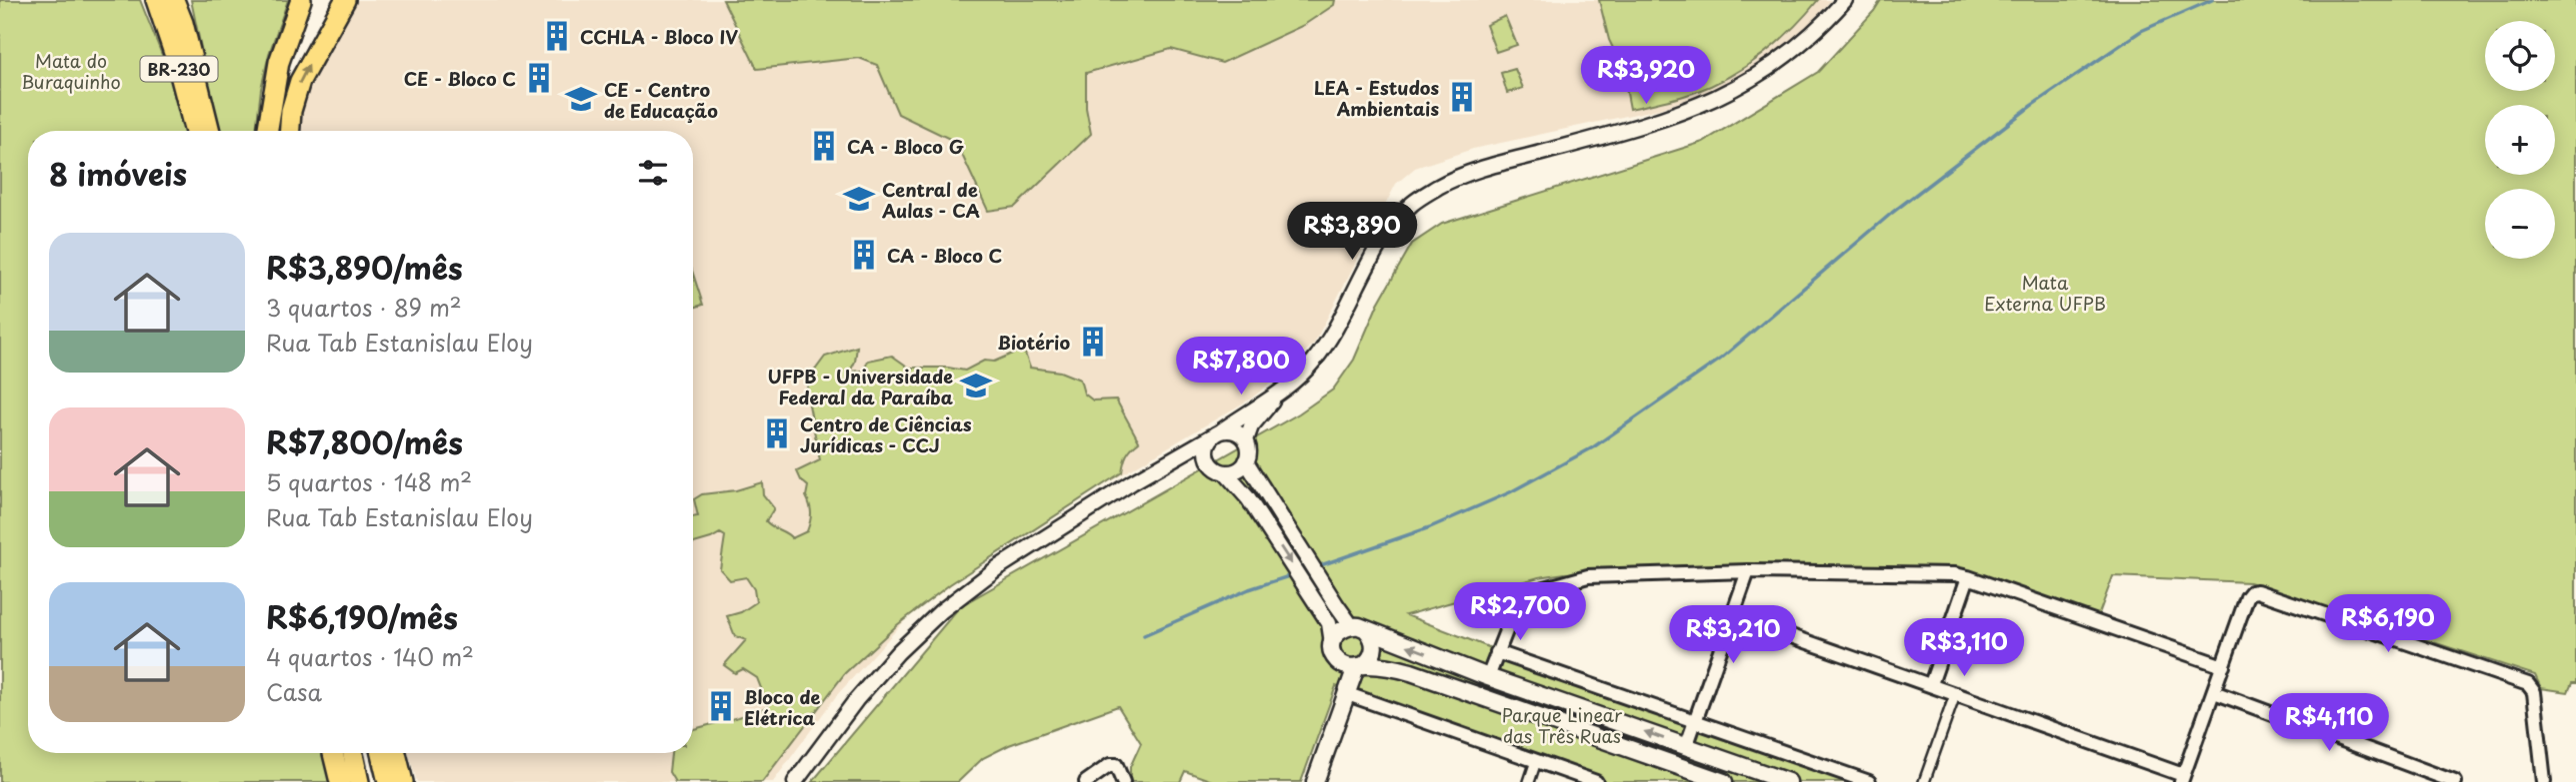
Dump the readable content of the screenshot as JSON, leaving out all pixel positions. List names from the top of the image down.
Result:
{
  "streets": {
    "main road": ["BR-230"]
  },
  "parks": ["Mata do Buraquinho", "Mata Externa UFPB", "Parque Linear das Três Ruas"],
  "places": {
    "building": [
      "CCHLA - Bloco IV",
      "CE - Bloco C",
      "LEA - Estudos Ambientais",
      "CA - Bloco G",
      "CA - Bloco C",
      "Biotério",
      "Centro de Ciências Jurídicas - CCJ",
      "Bloco de Elétrica"
    ],
    "school or university": ["CE - Centro de Educação", "Central de Aulas - CA", "UFPB - Universidade Federal da Paraíba"]
  },
  "page": {
    "map_buttons": ["+", "−"],
    "price": [
      "R$3,920",
      "R$3,890",
      "R$7,800",
      "R$2,700",
      "R$6,190",
      "R$3,210",
      "R$3,110",
      "R$4,110"
    ],
    "heading": "8 imóveis",
    "list": [
      {
        "name": "R$3,890/mês",
        "note": "3 quartos · 89 m² · Rua Tab Estanislau Eloy"
      },
      {
        "name": "R$7,800/mês",
        "note": "5 quartos · 148 m² · Rua Tab Estanislau Eloy"
      },
      {
        "name": "R$6,190/mês",
        "note": "4 quartos · 140 m² · Casa"
      }
    ]
  }
}
